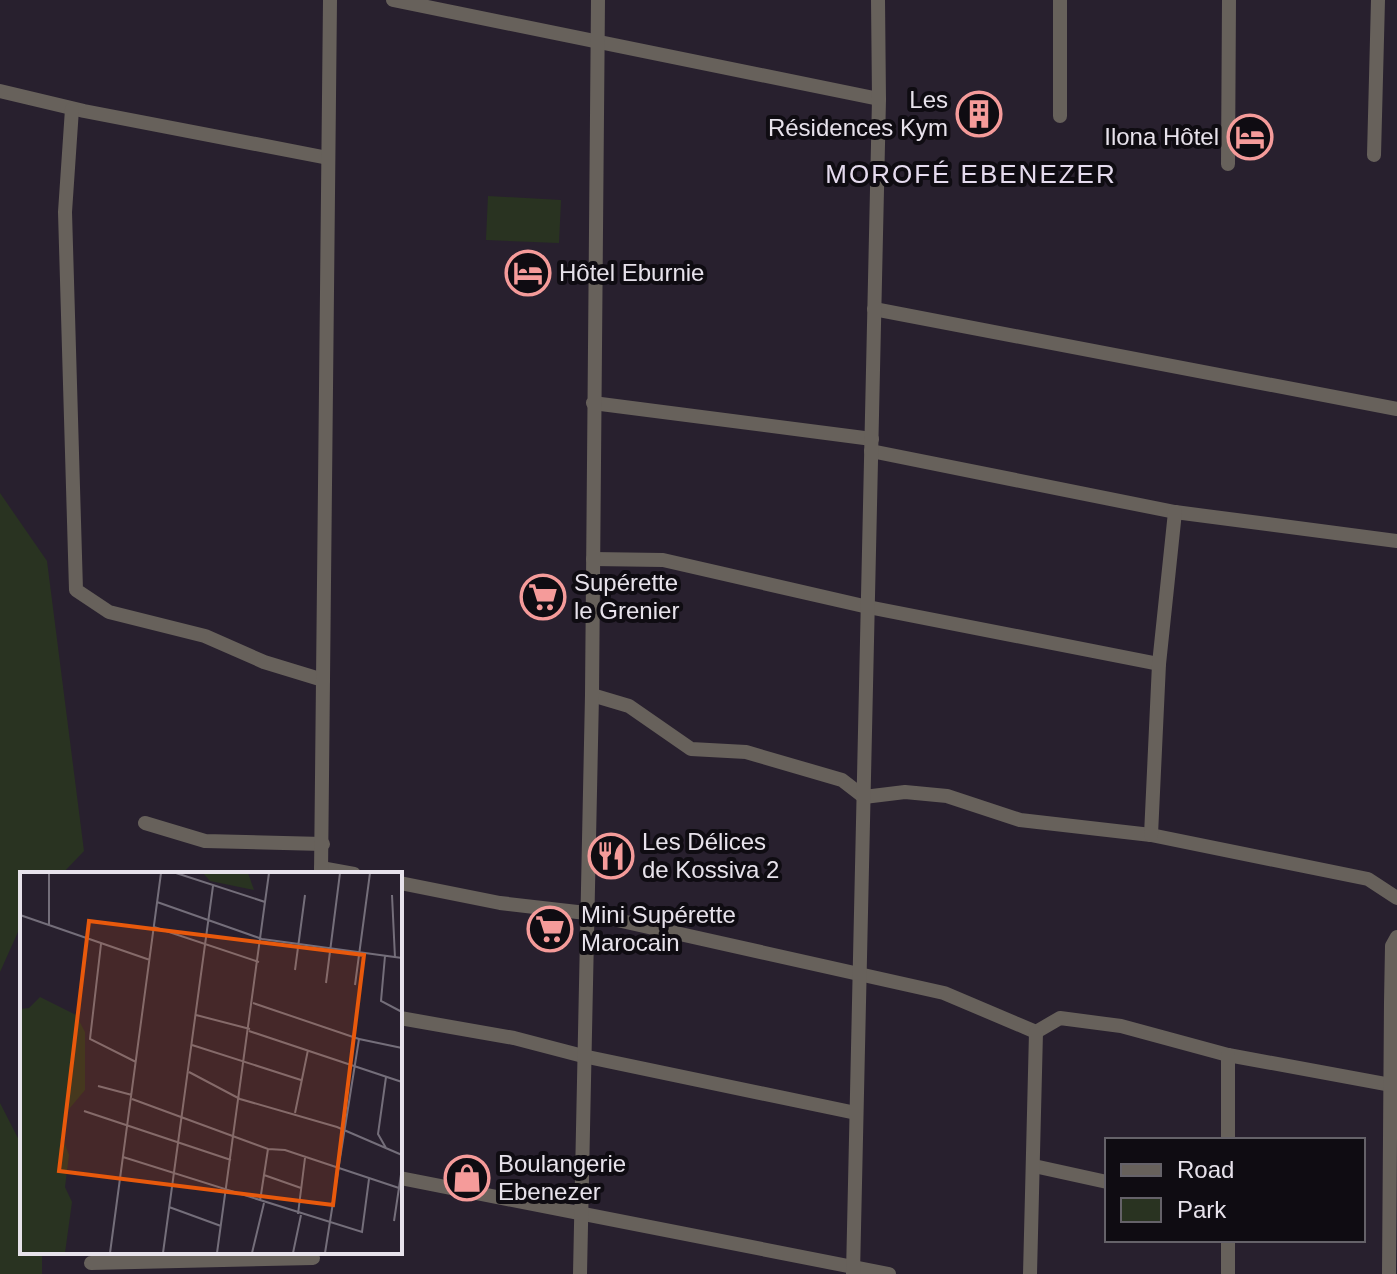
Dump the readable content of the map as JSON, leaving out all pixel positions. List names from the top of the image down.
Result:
{
  "districts": ["MOROFÉ EBENEZER"],
  "places": {
    "building": ["Les Résidences Kym"],
    "hotel": ["Ilona Hôtel", "Hôtel Eburnie"],
    "supermarket": ["Supérette le Grenier", "Mini Supérette Marocain"],
    "restaurant": ["Les Délices de Kossiva 2"],
    "shop": ["Boulangerie Ebenezer"]
  },
  "legend": ["Road", "Park"]
}
